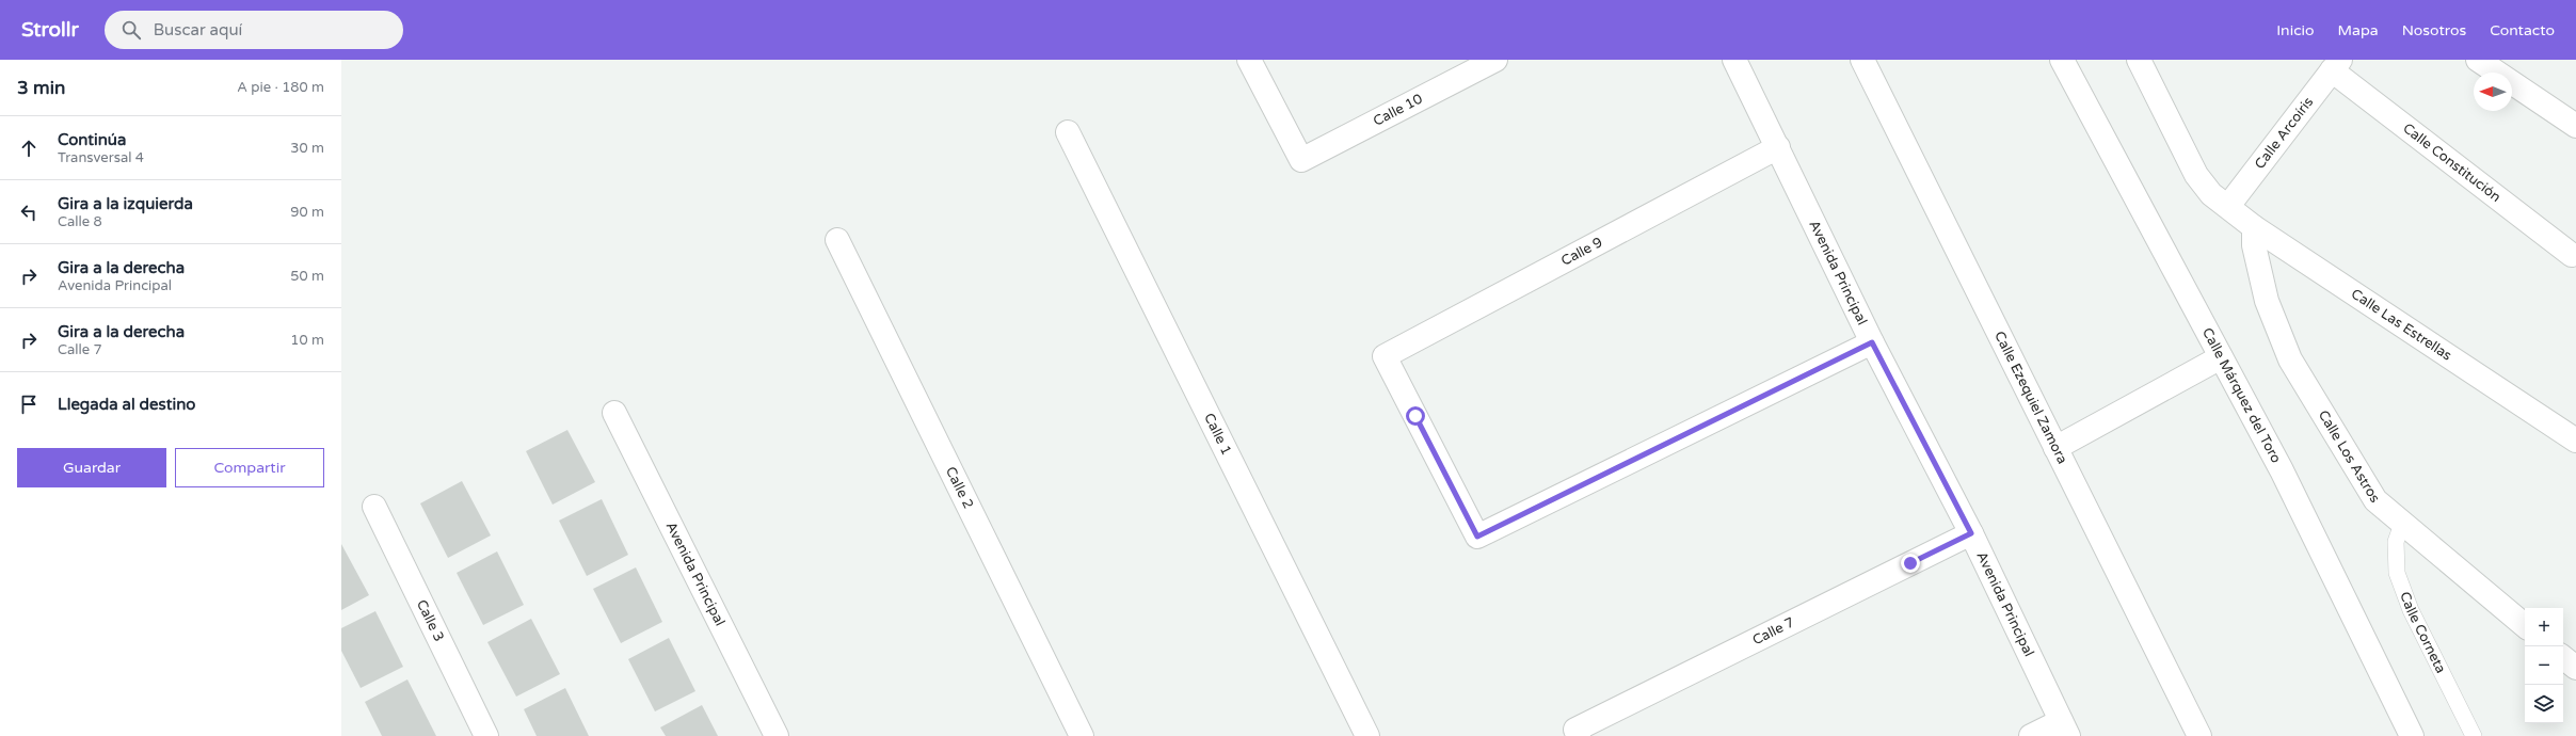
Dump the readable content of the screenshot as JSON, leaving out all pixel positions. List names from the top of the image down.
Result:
{
  "streets": {
    "street": [
      "Calle 10",
      "Calle Arcoíris",
      "Calle Constitución",
      "Calle 9",
      "Avenida Principal",
      "Calle Las Estrellas",
      "Calle Márquez del Toro",
      "Calle Ezequiel Zamora",
      "Calle 1",
      "Calle Los Astros",
      "Calle 2",
      "Calle 3",
      "Calle 7"
    ],
    "lane": ["Calle Corneta"]
  },
  "crossings": [
    ["Calle Arcoíris", "Calle Constitución"],
    ["Calle Arcoíris", "Calle Las Estrellas"],
    ["Calle 9", "Avenida Principal"],
    ["Avenida Principal", "Calle 7"],
    ["Calle Las Estrellas", "Calle Los Astros"],
    ["Calle Los Astros", "Calle Corneta"]
  ],
  "north": "left",
  "page": {
    "header": "Strollr",
    "search": "Buscar aquí",
    "nav": [
      "Inicio",
      "Mapa",
      "Nosotros",
      "Contacto"
    ],
    "heading": ["3 min", "A pie · 180 m"],
    "list": [
      ["Continúa", "Transversal 4", "30 m"],
      ["Gira a la izquierda", "Calle 8", "90 m"],
      ["Gira a la derecha", "Avenida Principal", "50 m"],
      ["Gira a la derecha", "Calle 7", "10 m"],
      "Llegada al destino"
    ],
    "buttons": ["Guardar", "Compartir"],
    "map_buttons": ["+", "−"]
  }
}
